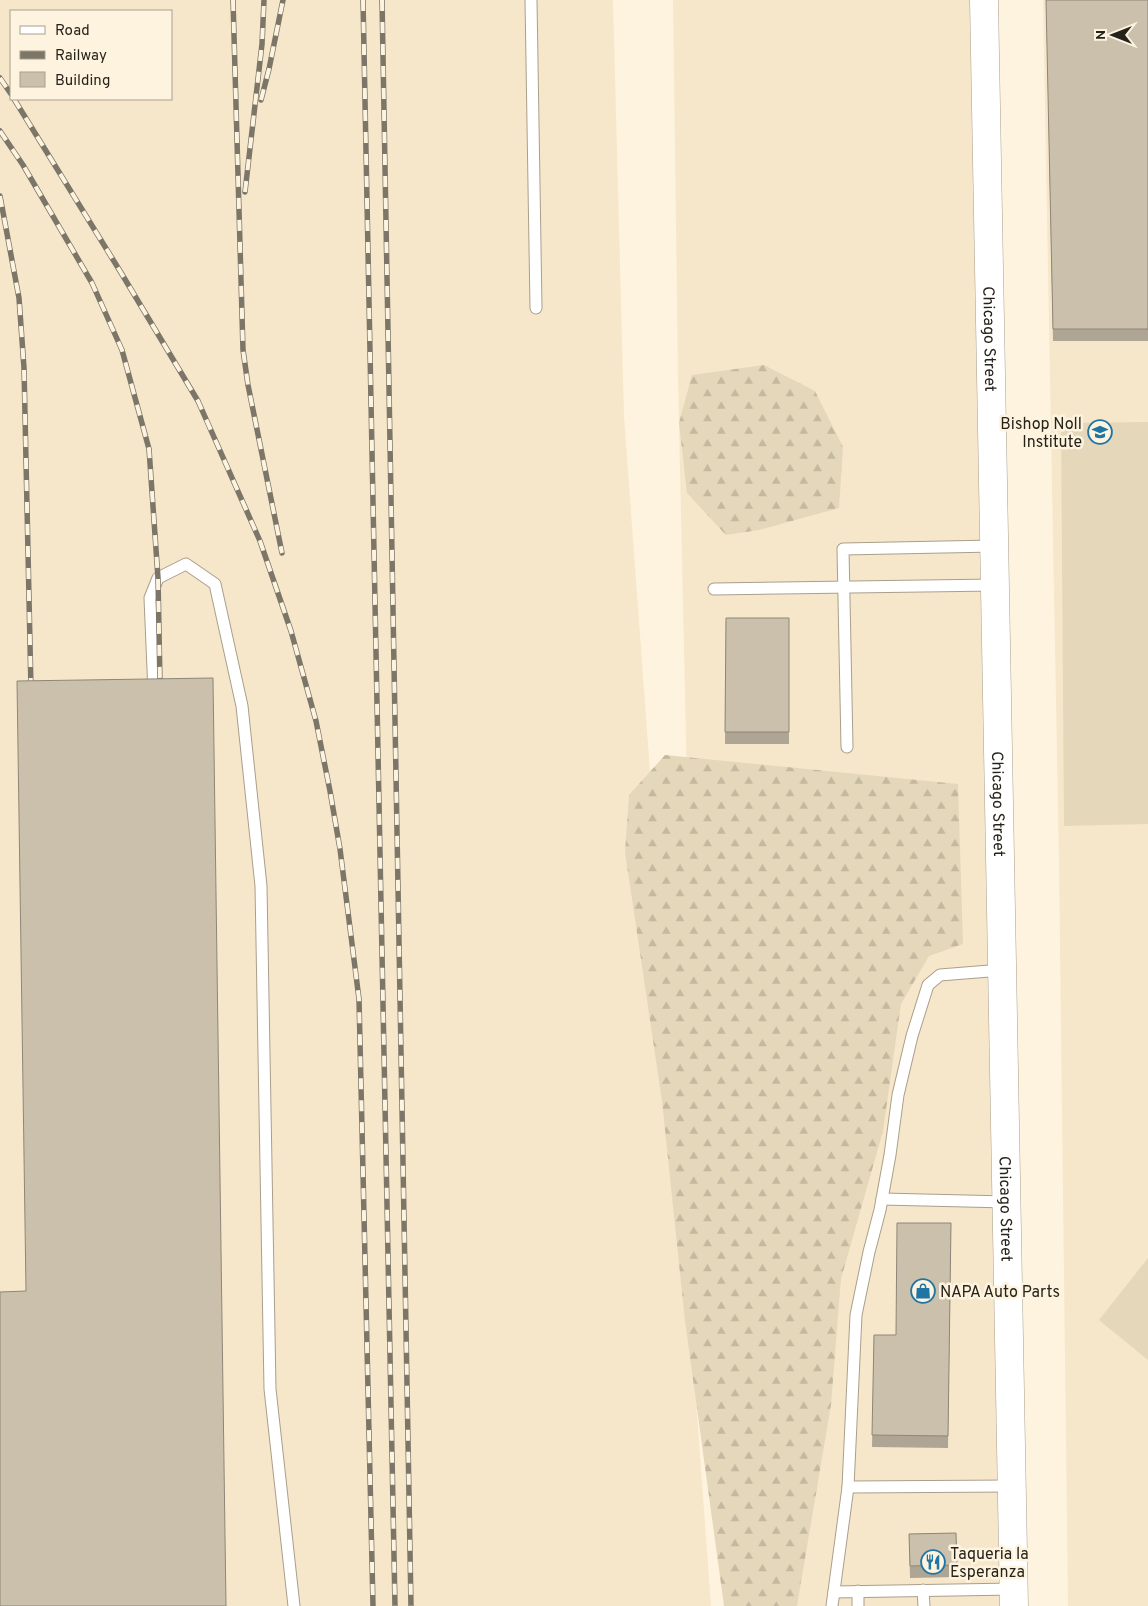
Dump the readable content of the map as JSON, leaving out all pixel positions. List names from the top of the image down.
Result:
{
  "streets": {
    "main road": ["Chicago Street"]
  },
  "places": {
    "school or university": ["Bishop Noll Institute"],
    "shop": ["NAPA Auto Parts"],
    "restaurant": ["Taqueria la Esperanza"]
  },
  "legend": ["Road", "Railway", "Building"],
  "north": "left"
}
